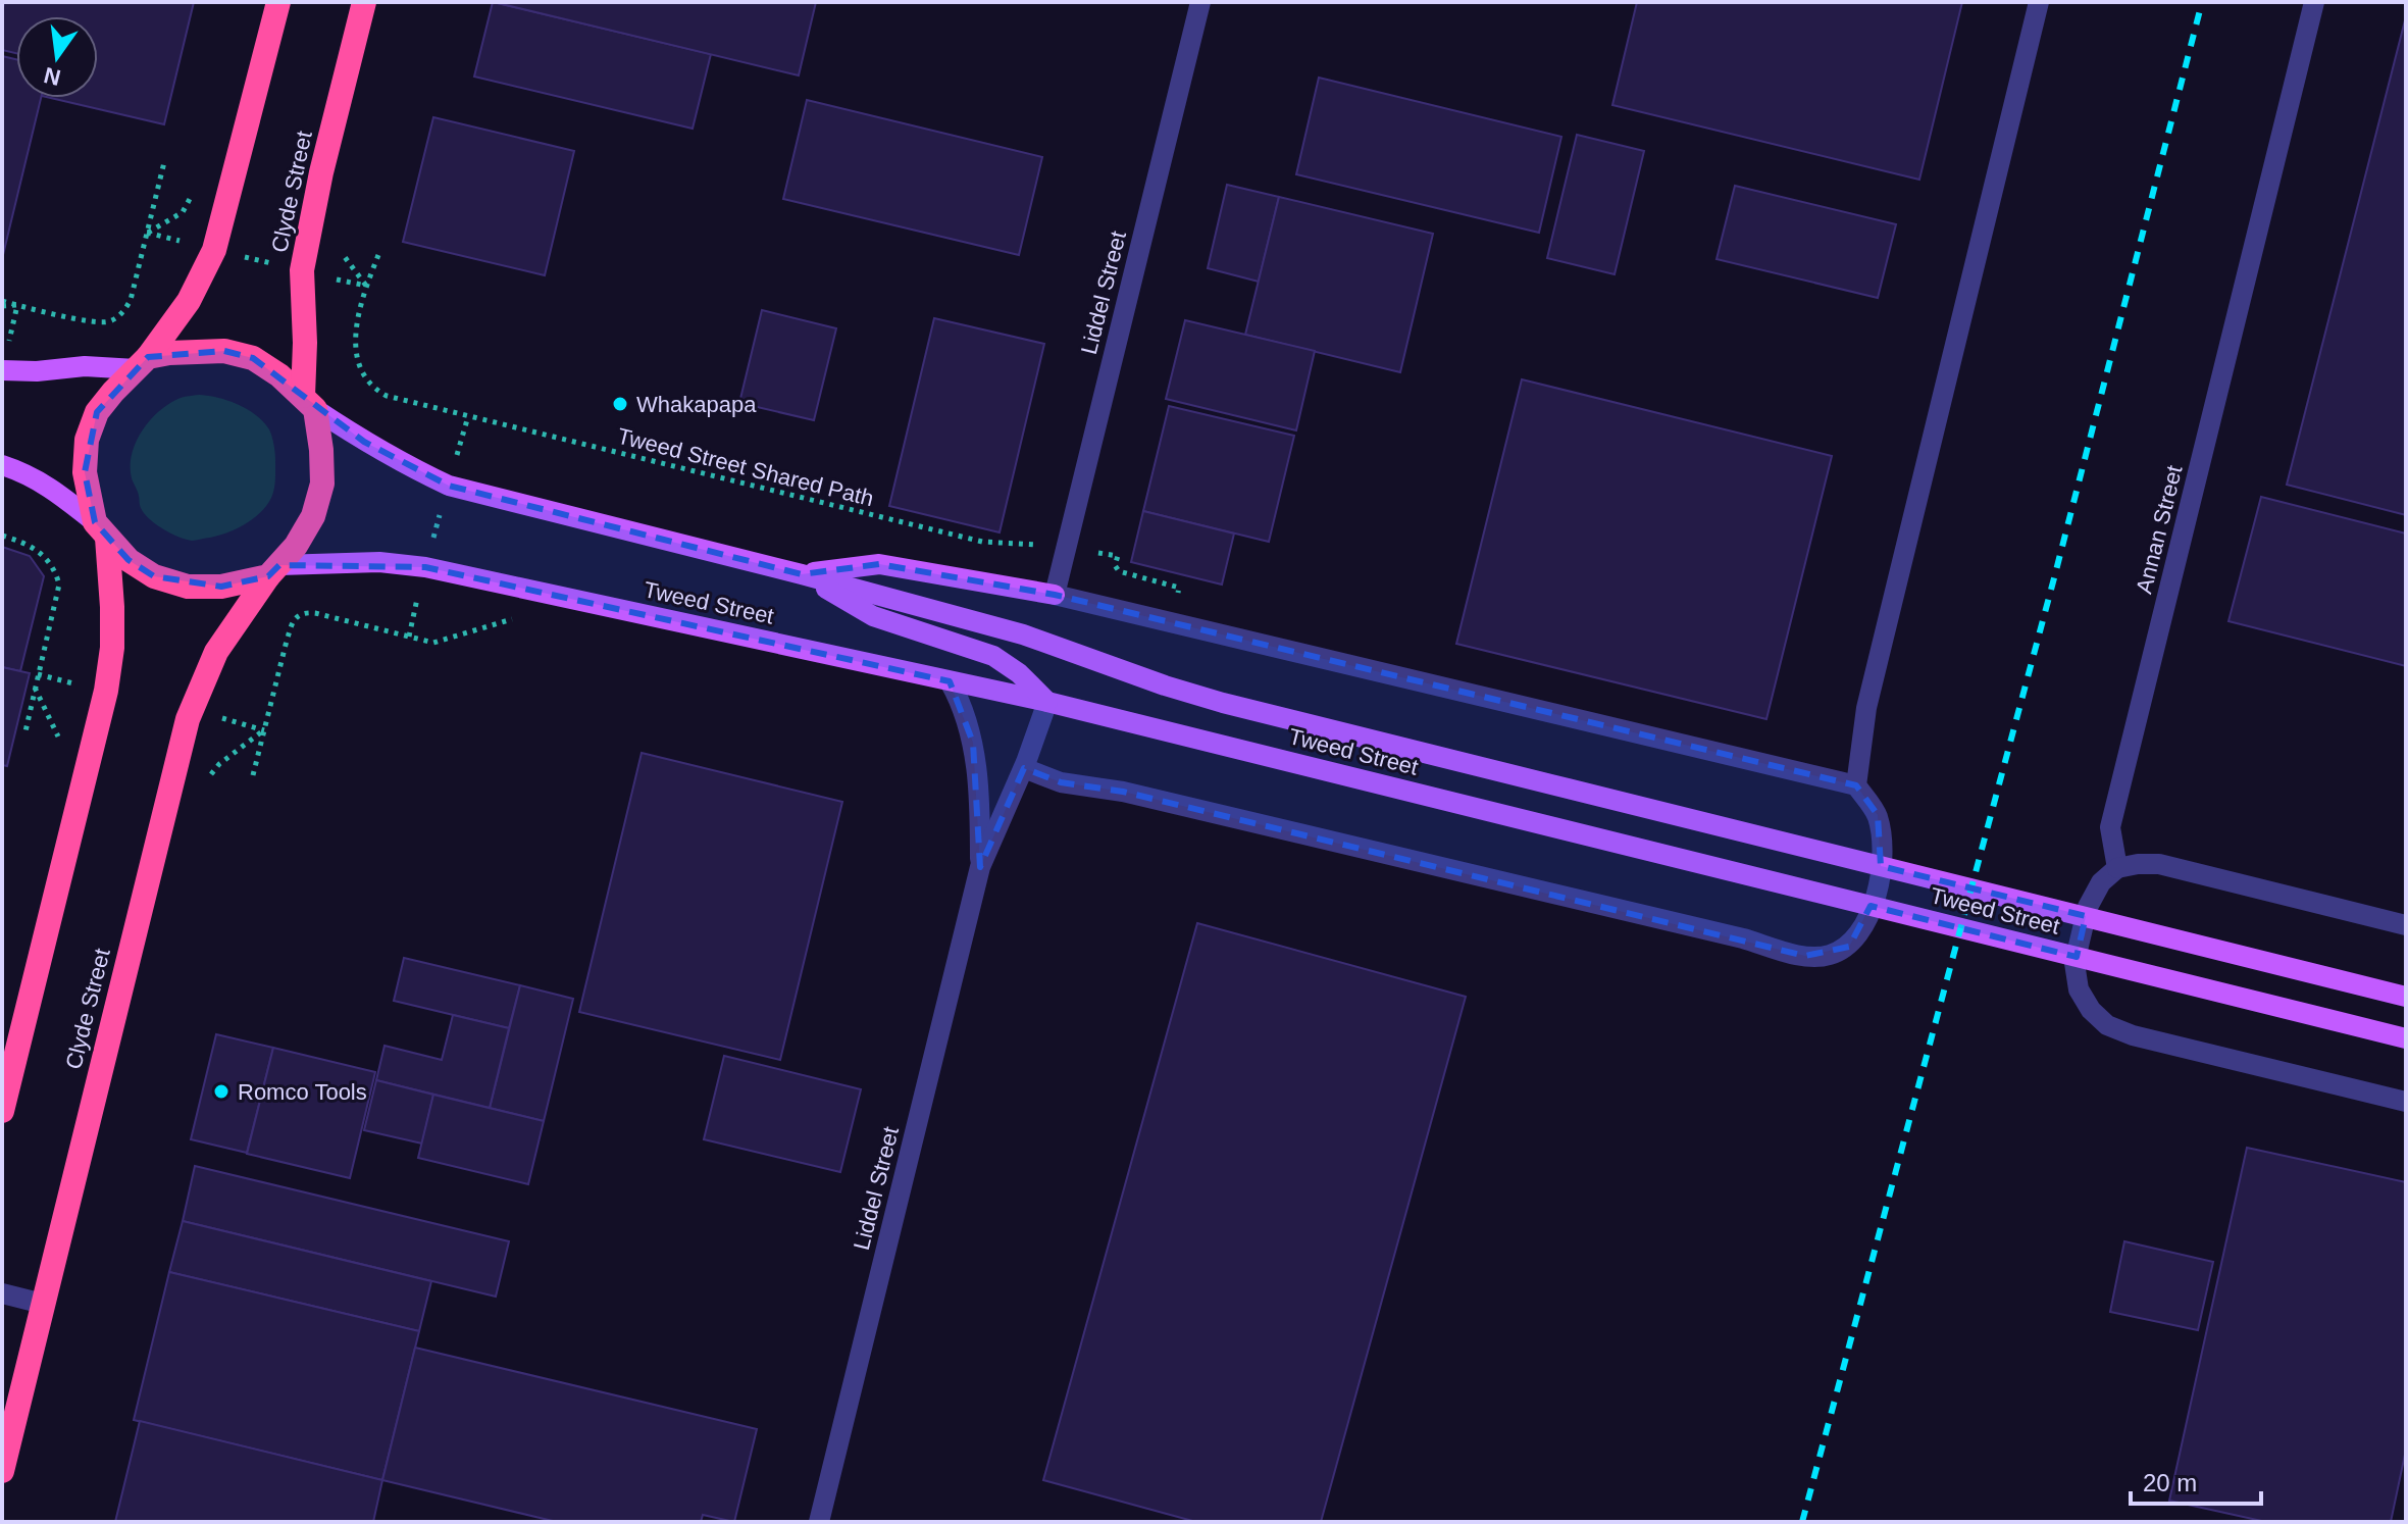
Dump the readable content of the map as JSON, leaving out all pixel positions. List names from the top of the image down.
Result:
{
  "streets": {
    "highway": ["Clyde Street"],
    "main road": ["Tweed Street"],
    "street": ["Liddel Street", "Annan Street"],
    "path": ["Tweed Street Shared Path"]
  },
  "crossings": [
    ["Clyde Street", "Tweed Street"],
    ["Liddel Street", "Tweed Street"]
  ],
  "places": ["Whakapapa", "Romco Tools"],
  "scale_bar": "20 m",
  "north": "bottom"
}
